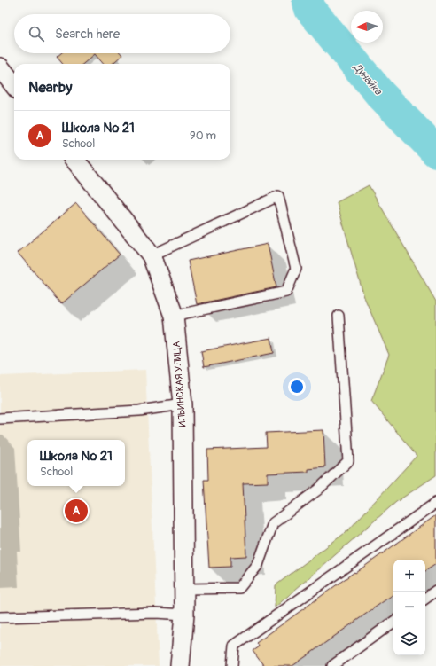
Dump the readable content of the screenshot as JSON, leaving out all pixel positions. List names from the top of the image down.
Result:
{
  "streets": {
    "street": ["ИЛЬИНСКАЯ УЛИЦА"]
  },
  "water": ["Дунайка"],
  "north": "left",
  "page": {
    "search": "Search here",
    "heading": "Nearby",
    "list": [
      {
        "mark": "A",
        "name": "Школа № 21",
        "note": "School",
        "value": "90 m"
      }
    ],
    "popup": ["Школа № 21", "School"],
    "pins": "A",
    "map_buttons": ["+", "−"]
  }
}
